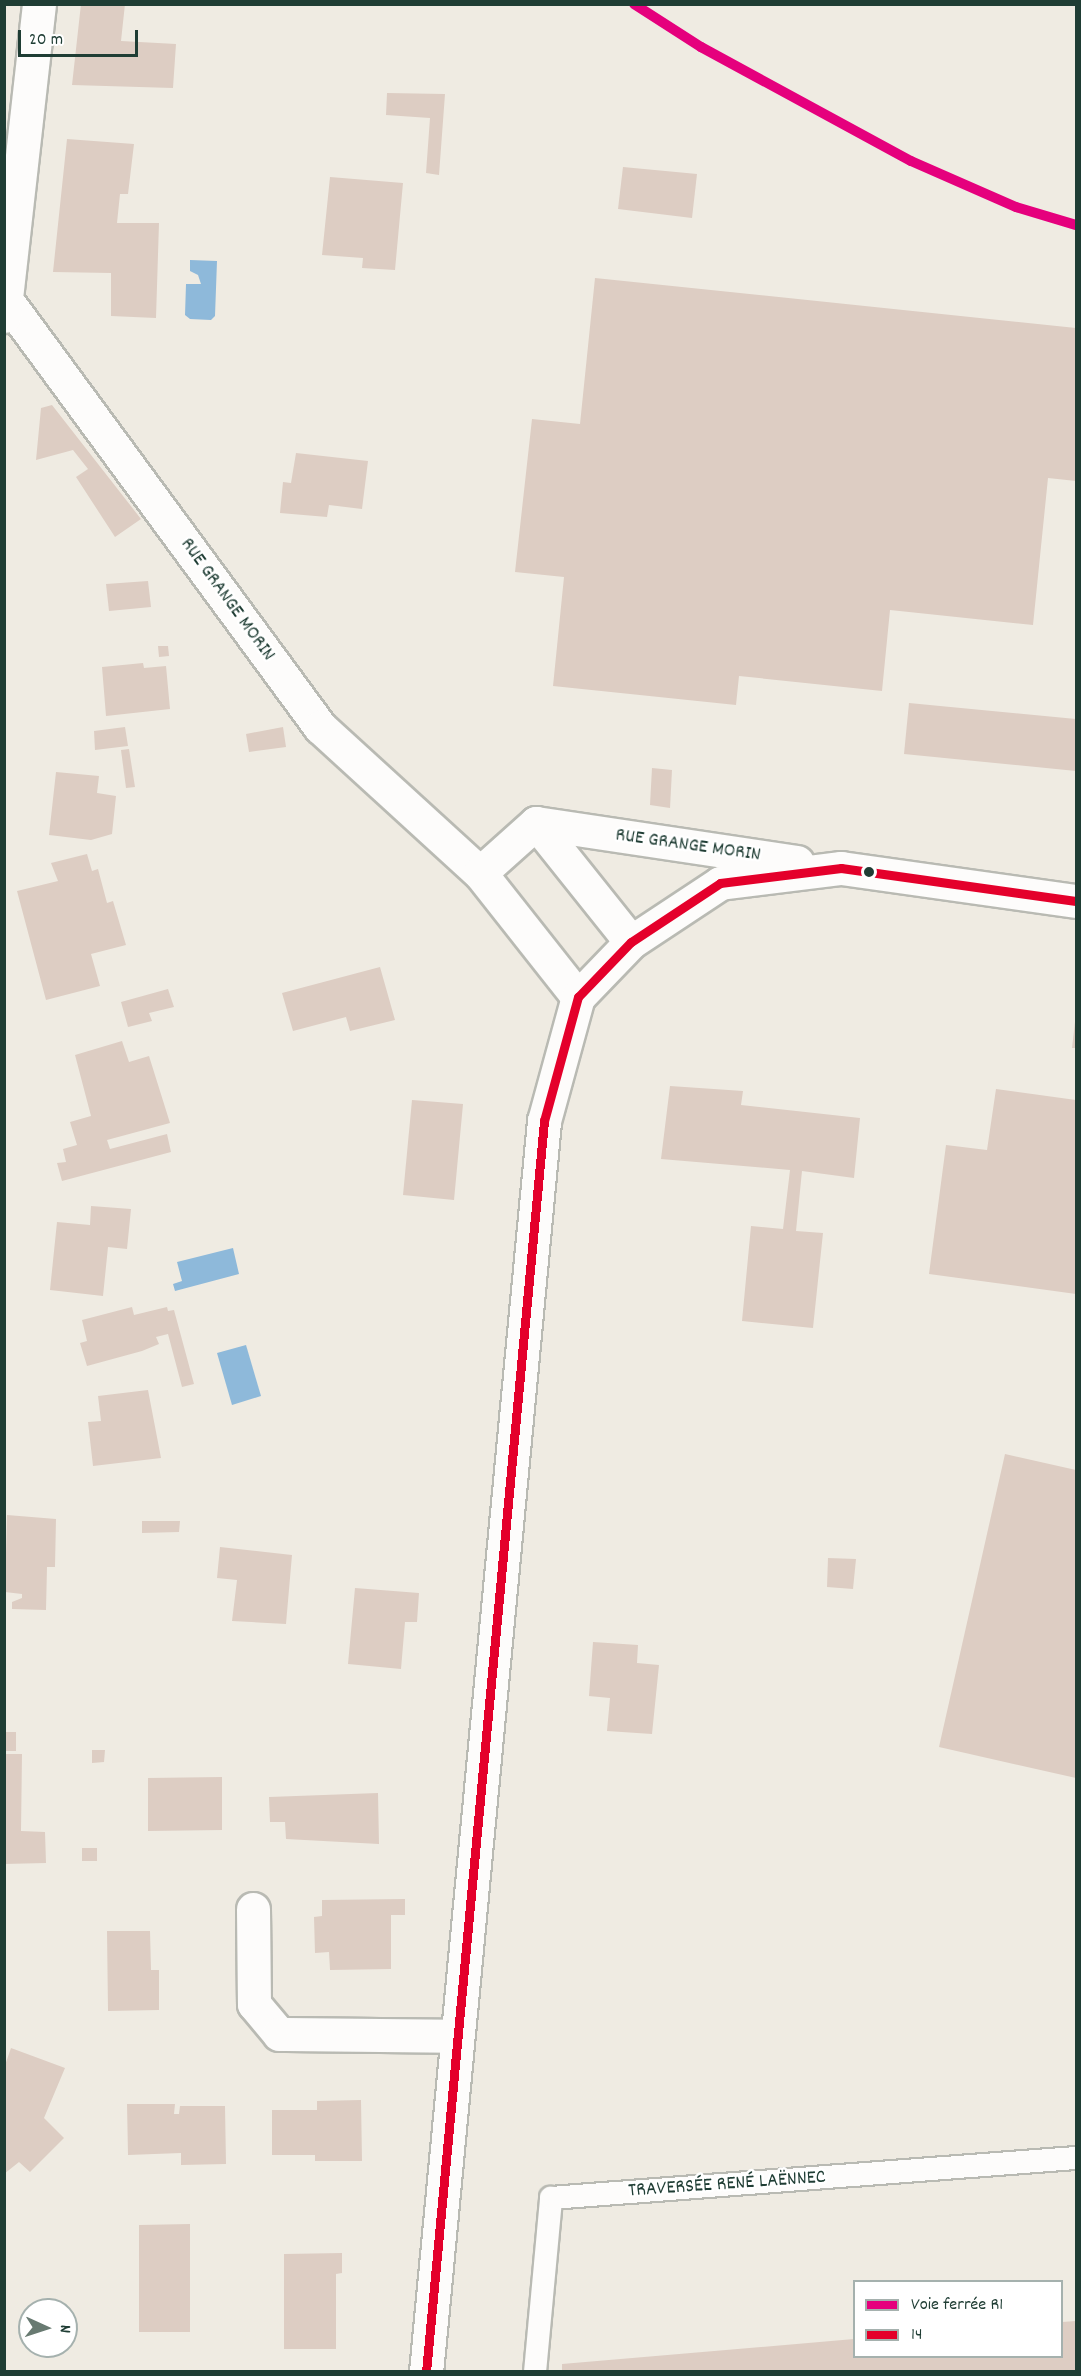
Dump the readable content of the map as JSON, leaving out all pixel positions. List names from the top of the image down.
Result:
{
  "streets": {
    "street": ["RUE GRANGE MORIN"],
    "lane": ["TRAVERSÉE RENÉ LAËNNEC"]
  },
  "lines": ["rail line R1", "transit line 14"],
  "legend": ["Voie ferrée R1", "14"],
  "scale_bar": "20 m",
  "north": "right"
}
